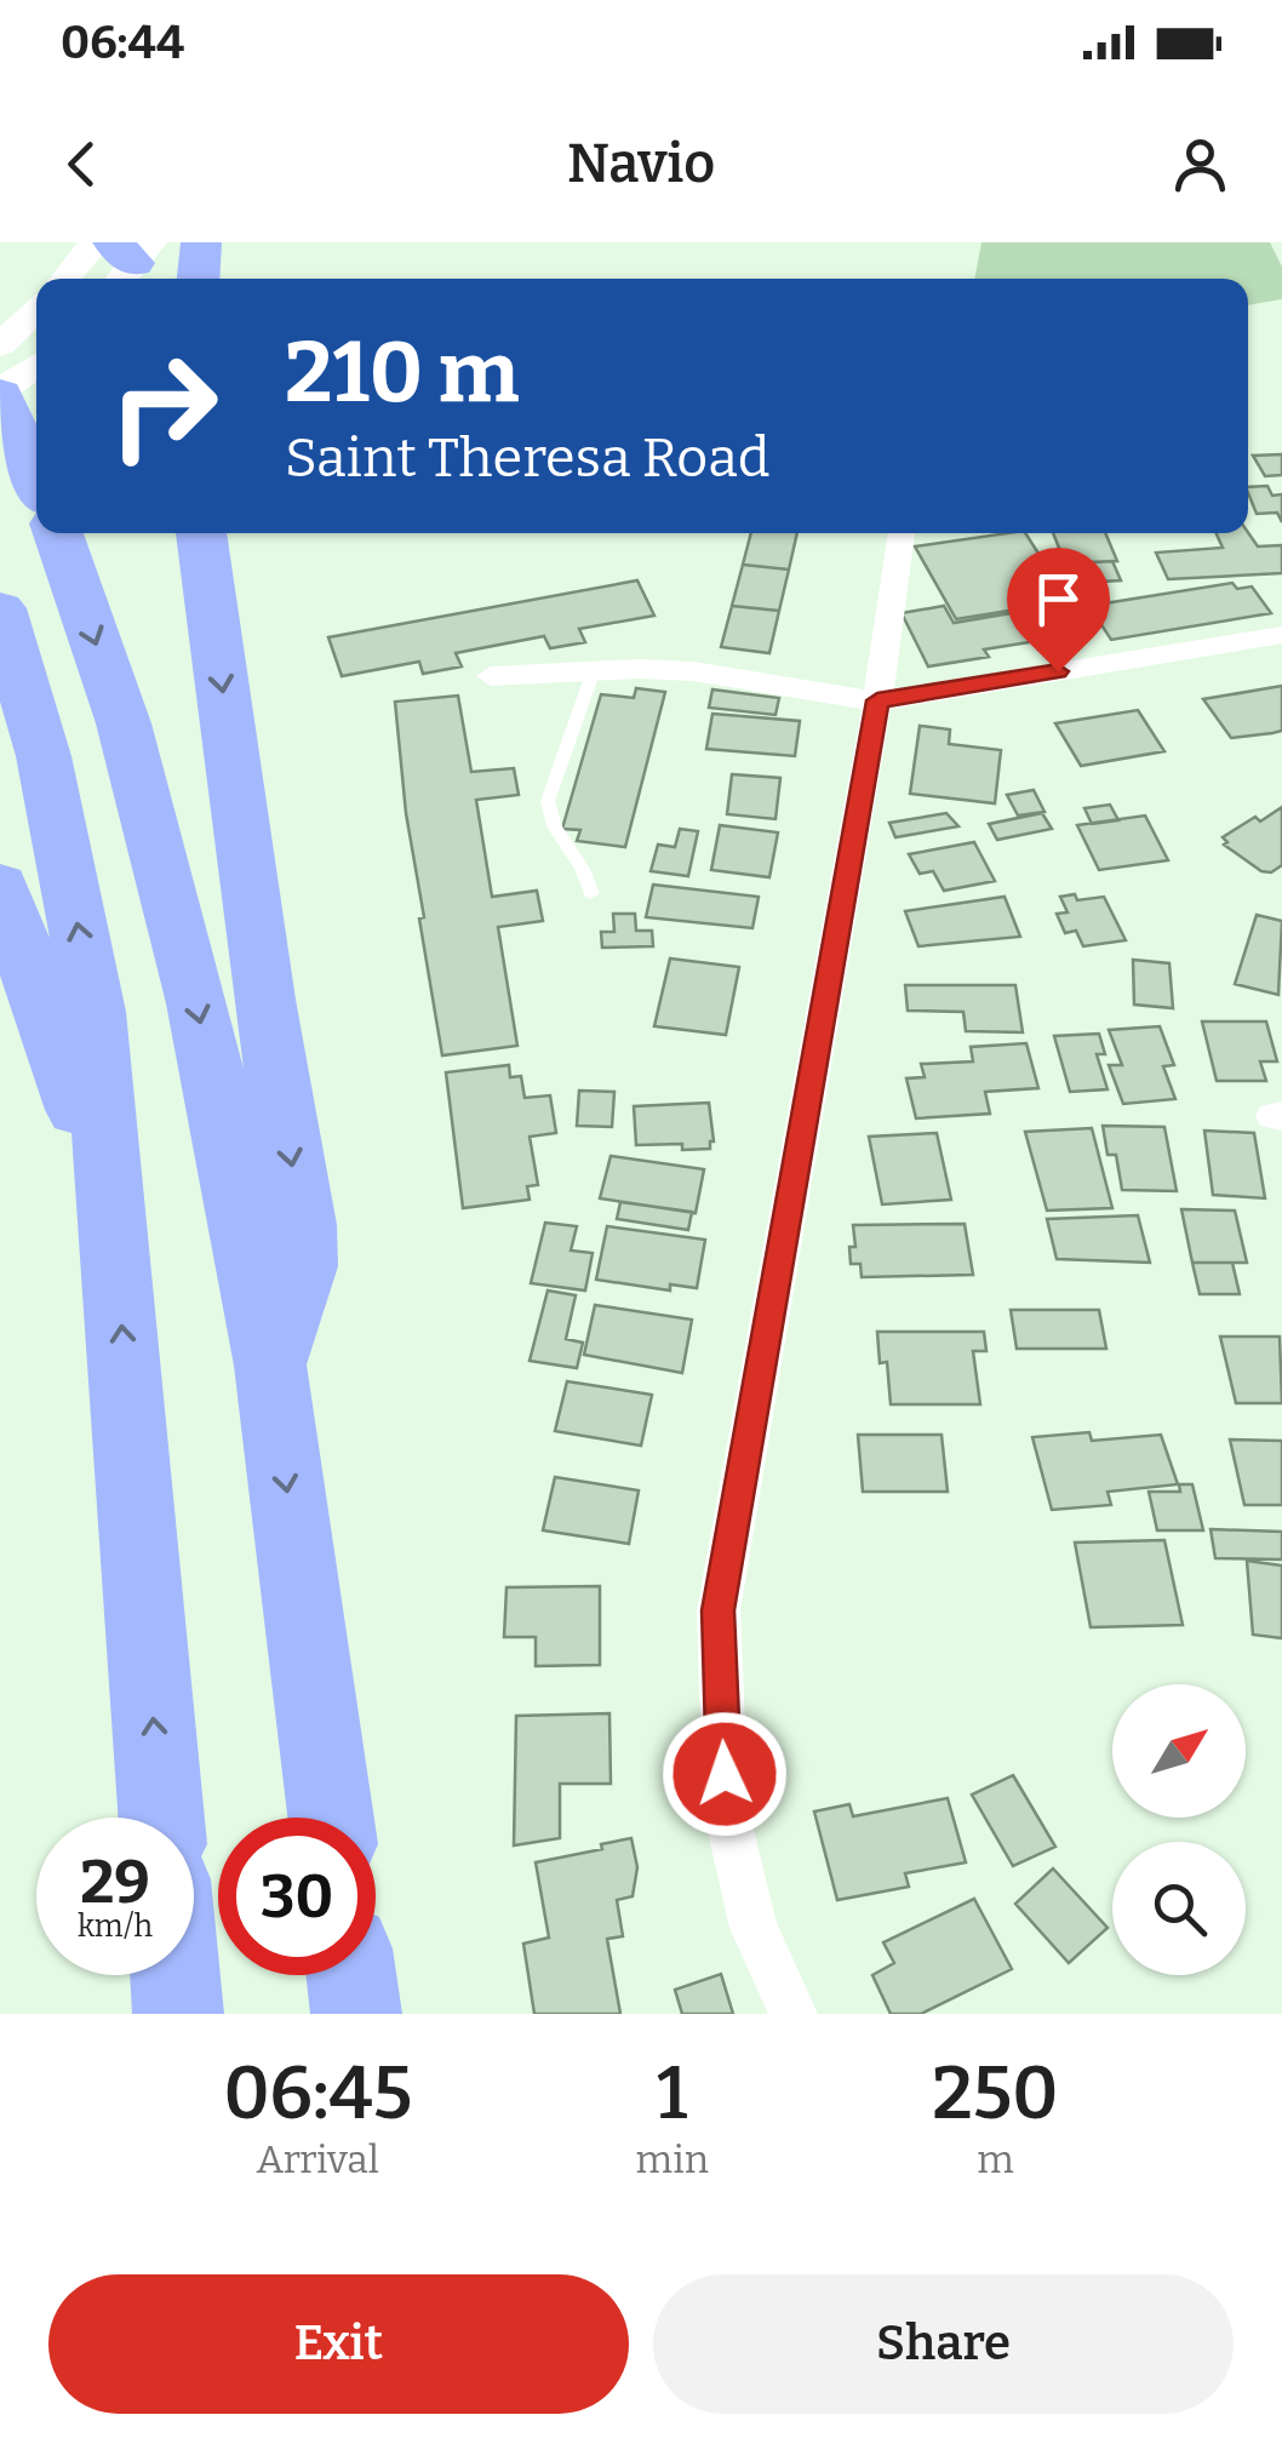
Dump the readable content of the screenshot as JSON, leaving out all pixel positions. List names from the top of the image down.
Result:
{
  "north": "top right",
  "page": {
    "status": "06:44",
    "header": "Navio",
    "turn": ["210 m", "Saint Theresa Road"],
    "speed": "29 km/h",
    "limit": "30",
    "eta": [
      "06:45",
      "Arrival",
      "1",
      "min",
      "250",
      "m"
    ],
    "buttons": ["Exit", "Share"]
  }
}
